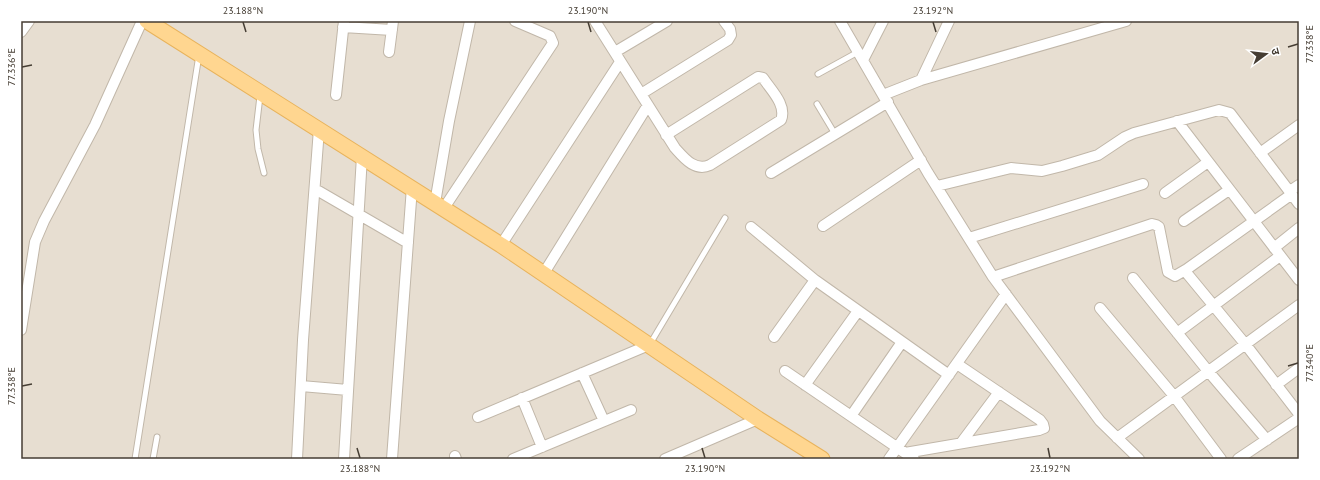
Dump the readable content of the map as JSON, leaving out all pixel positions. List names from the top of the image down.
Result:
{
  "north": "right",
  "coordinates": [
    "23.188°N",
    "23.190°N",
    "23.192°N",
    "77.338°E",
    "77.336°E",
    "77.340°E"
  ]
}
